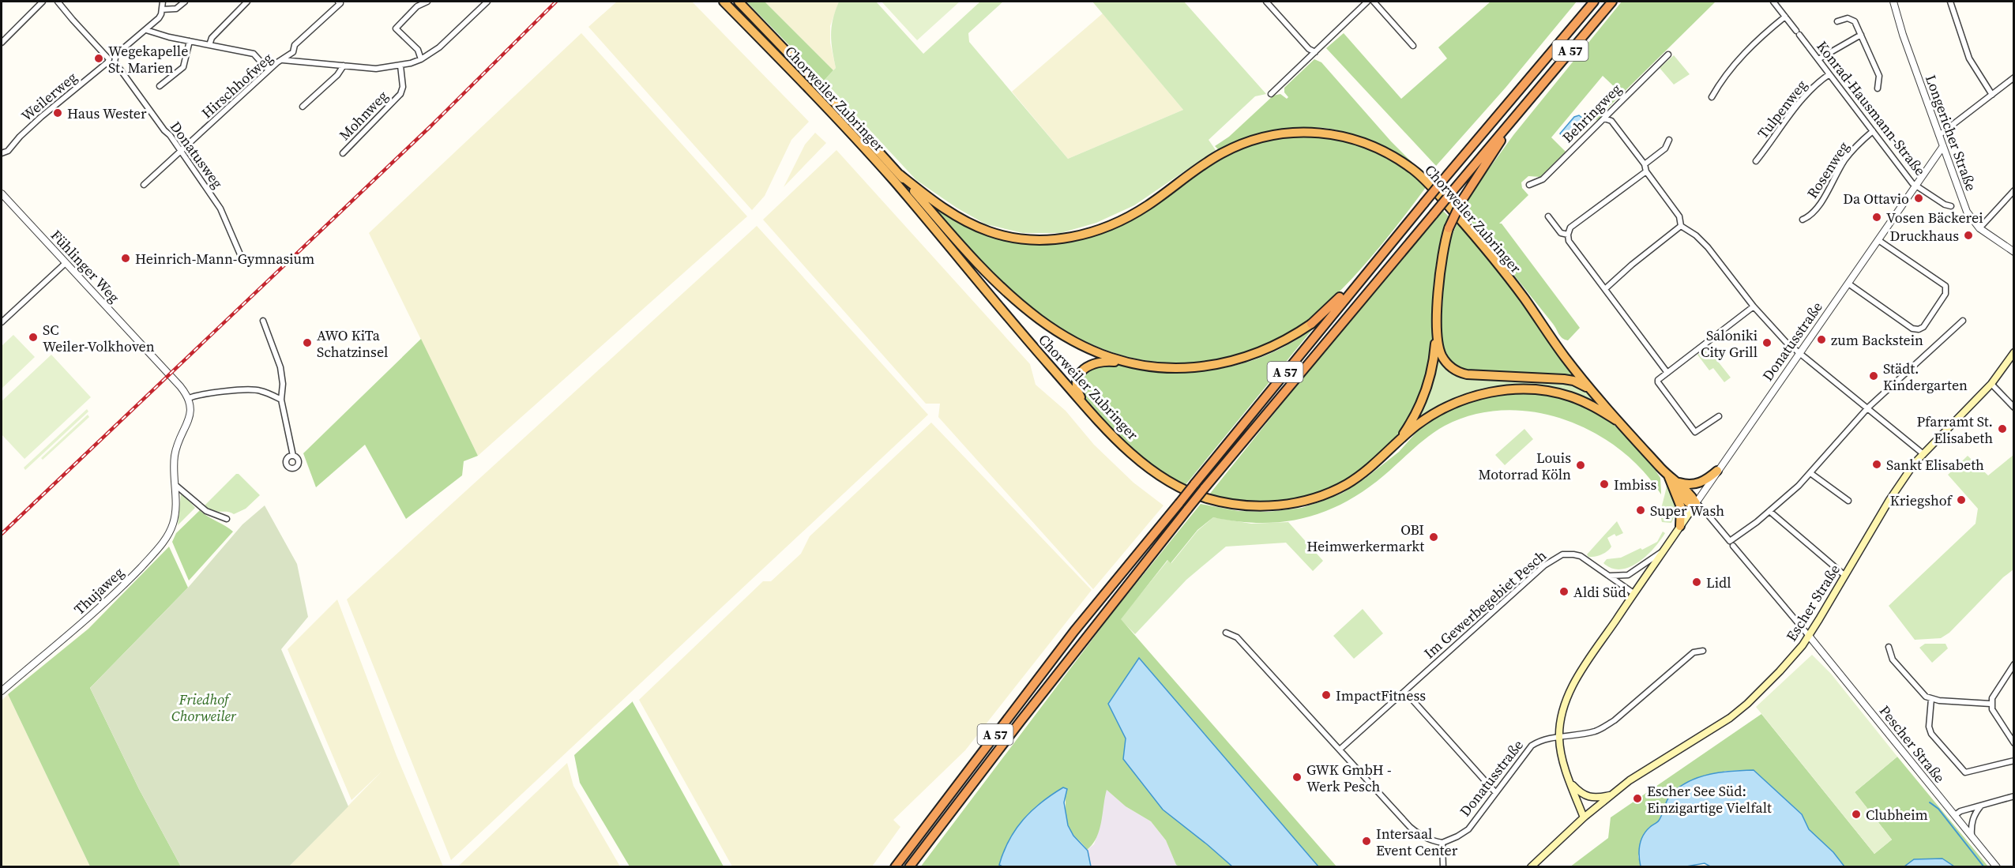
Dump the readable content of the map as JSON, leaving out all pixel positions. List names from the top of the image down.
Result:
{
  "streets": {
    "highway": ["A 57", "Chorweiler Zubringer"],
    "main road": ["Donatusstraße", "Escher Straße"],
    "street": [
      "Hirschhofweg",
      "Weilerweg",
      "Konrad-Hausmann-Straße",
      "Tulpenweg",
      "Behringweg",
      "Mohnweg",
      "Longericher Straße",
      "Donatusweg",
      "Rosenweg",
      "Fühlinger Weg",
      "Thujaweg",
      "Im Gewerbegebiet Pesch",
      "Pescher Straße"
    ]
  },
  "crossings": [
    ["Hirschhofweg", "Donatusweg"],
    ["Chorweiler Zubringer", "Donatusstraße"],
    ["Konrad-Hausmann-Straße", "Tulpenweg"],
    ["Konrad-Hausmann-Straße", "Rosenweg"],
    ["Konrad-Hausmann-Straße", "Donatusstraße"],
    ["Longericher Straße", "Donatusstraße"],
    ["Fühlinger Weg", "Thujaweg"],
    ["Donatusstraße", "Escher Straße"],
    ["Donatusstraße", "Im Gewerbegebiet Pesch"],
    ["Escher Straße", "Pescher Straße"]
  ],
  "parks": ["Friedhof Chorweiler"],
  "places": [
    "Wegekapelle St. Marien",
    "Haus Wester",
    "Da Ottavio",
    "Vosen Bäckerei",
    "Druckhaus",
    "Heinrich-Mann-Gymnasium",
    "SC Weiler-Volkhoven",
    "zum Backstein",
    "AWO KiTa Schatzinsel",
    "Saloniki City Grill",
    "Städt. Kindergarten",
    "Pfarramt St. Elisabeth",
    "Sankt Elisabeth",
    "Louis Motorrad Köln",
    "Imbiss",
    "Kriegshof",
    "Super Wash",
    "OBI Heimwerkermarkt",
    "Lidl",
    "Aldi Süd",
    "ImpactFitness",
    "GWK GmbH - Werk Pesch",
    "Escher See Süd: Einzigartige Vielfalt",
    "Clubheim",
    "Intersaal Event Center"
  ]
}
